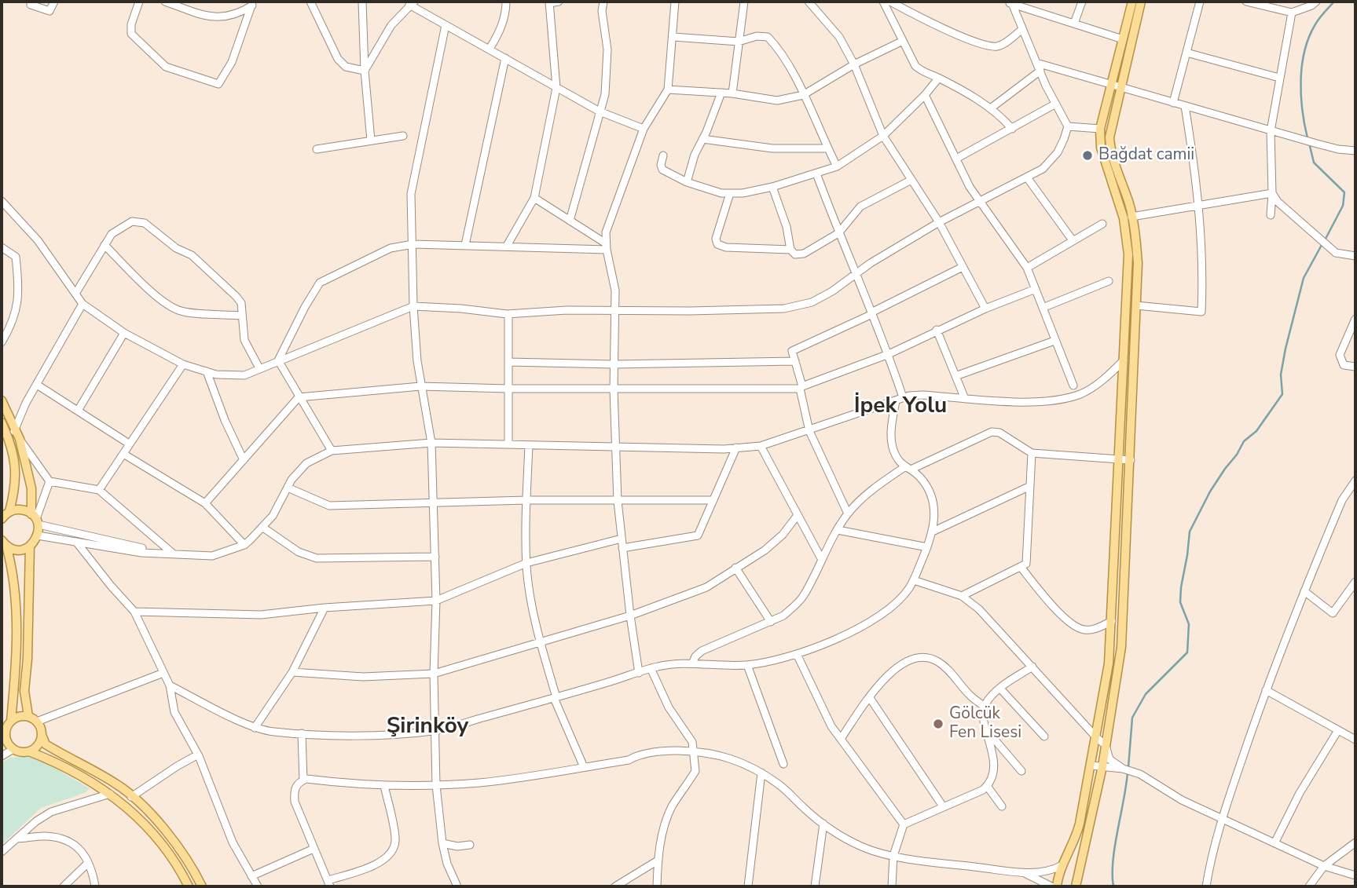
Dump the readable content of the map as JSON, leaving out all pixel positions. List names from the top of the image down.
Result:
{
  "districts": ["İpek Yolu", "Şirinköy"],
  "places": ["Bağdat camii", "Gölcük Fen Lisesi"]
}
